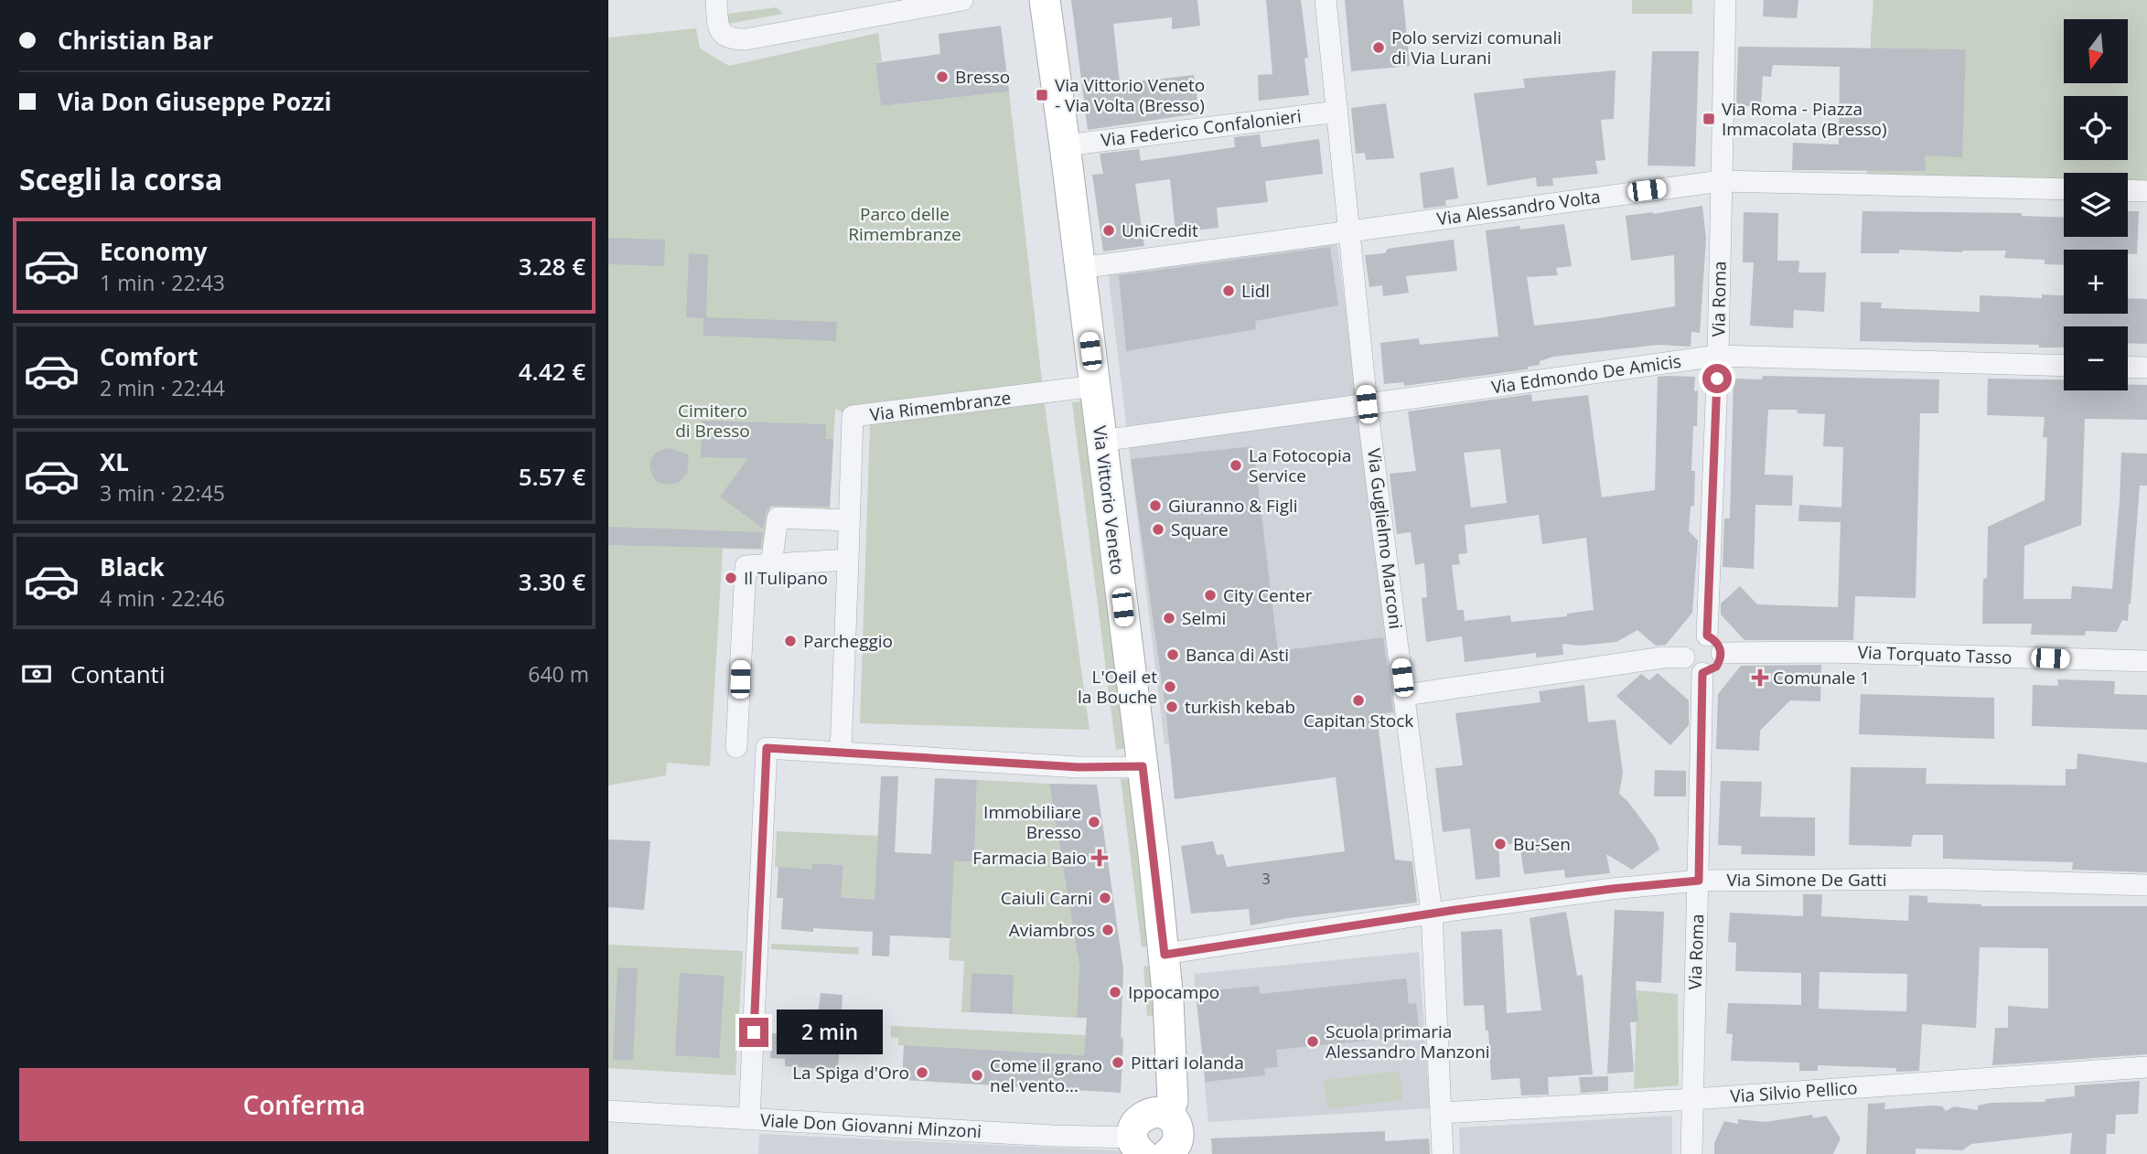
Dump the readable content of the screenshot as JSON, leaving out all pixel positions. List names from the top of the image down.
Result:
{
  "streets": {
    "main road": ["Via Vittorio Veneto"],
    "street": [
      "Via Federico Confalonieri",
      "Via Alessandro Volta",
      "Via Roma",
      "Via Edmondo De Amicis",
      "Via Rimembranze",
      "Via Guglielmo Marconi",
      "Via Torquato Tasso",
      "Via Simone De Gatti",
      "Via Silvio Pellico",
      "Viale Don Giovanni Minzoni"
    ]
  },
  "crossings": [
    ["Via Federico Confalonieri", "Via Vittorio Veneto"],
    ["Via Federico Confalonieri", "Via Guglielmo Marconi"],
    ["Via Alessandro Volta", "Via Roma"],
    ["Via Alessandro Volta", "Via Vittorio Veneto"],
    ["Via Alessandro Volta", "Via Guglielmo Marconi"],
    ["Via Roma", "Via Edmondo De Amicis"],
    ["Via Roma", "Via Torquato Tasso"],
    ["Via Roma", "Via Simone De Gatti"],
    ["Via Roma", "Via Silvio Pellico"],
    ["Via Edmondo De Amicis", "Via Vittorio Veneto"],
    ["Via Edmondo De Amicis", "Via Guglielmo Marconi"],
    ["Via Rimembranze", "Via Vittorio Veneto"],
    ["Via Vittorio Veneto", "Via Simone De Gatti"],
    ["Via Guglielmo Marconi", "Via Simone De Gatti"],
    ["Via Guglielmo Marconi", "Via Silvio Pellico"]
  ],
  "parks": ["Parco delle Rimembranze", "Cimitero di Bresso"],
  "places": {
    "other": [
      "Polo servizi comunali di Via Lurani",
      "Bresso",
      "UniCredit",
      "Lidl",
      "La Fotocopia Service",
      "Giuranno & Figli",
      "Square",
      "Il Tulipano",
      "City Center",
      "Selmi",
      "Parcheggio",
      "Banca di Asti",
      "L'Oeil et la Bouche",
      "Capitan Stock",
      "turkish kebab",
      "Immobiliare Bresso",
      "Bu-Sen",
      "Caiuli Carni",
      "Aviambros",
      "Ippocampo",
      "Scuola primaria Alessandro Manzoni",
      "Pittari Iolanda",
      "La Spiga d'Oro",
      "Come il grano nel vento..."
    ],
    "transit": ["Via Vittorio Veneto - Via Volta (Bresso)", "Via Roma - Piazza Immacolata (Bresso)"],
    "health": ["Comunale 1", "Farmacia Baio"]
  },
  "house_numbers": ["3"],
  "north": "bottom",
  "page": {
    "banner": ["Christian Bar", "Via Don Giuseppe Pozzi"],
    "map_buttons": ["+", "−"],
    "heading": "Scegli la corsa",
    "list": [
      {
        "name": "Economy",
        "note": "1 min · 22:43",
        "value": "3.28 €"
      },
      {
        "name": "Comfort",
        "note": "2 min · 22:44",
        "value": "4.42 €"
      },
      {
        "name": "XL",
        "note": "3 min · 22:45",
        "value": "5.57 €"
      },
      {
        "name": "Black",
        "note": "4 min · 22:46",
        "value": "3.30 €"
      }
    ],
    "pay": ["Contanti", "640 m"],
    "bubble": "2 min",
    "buttons": "Conferma"
  }
}
